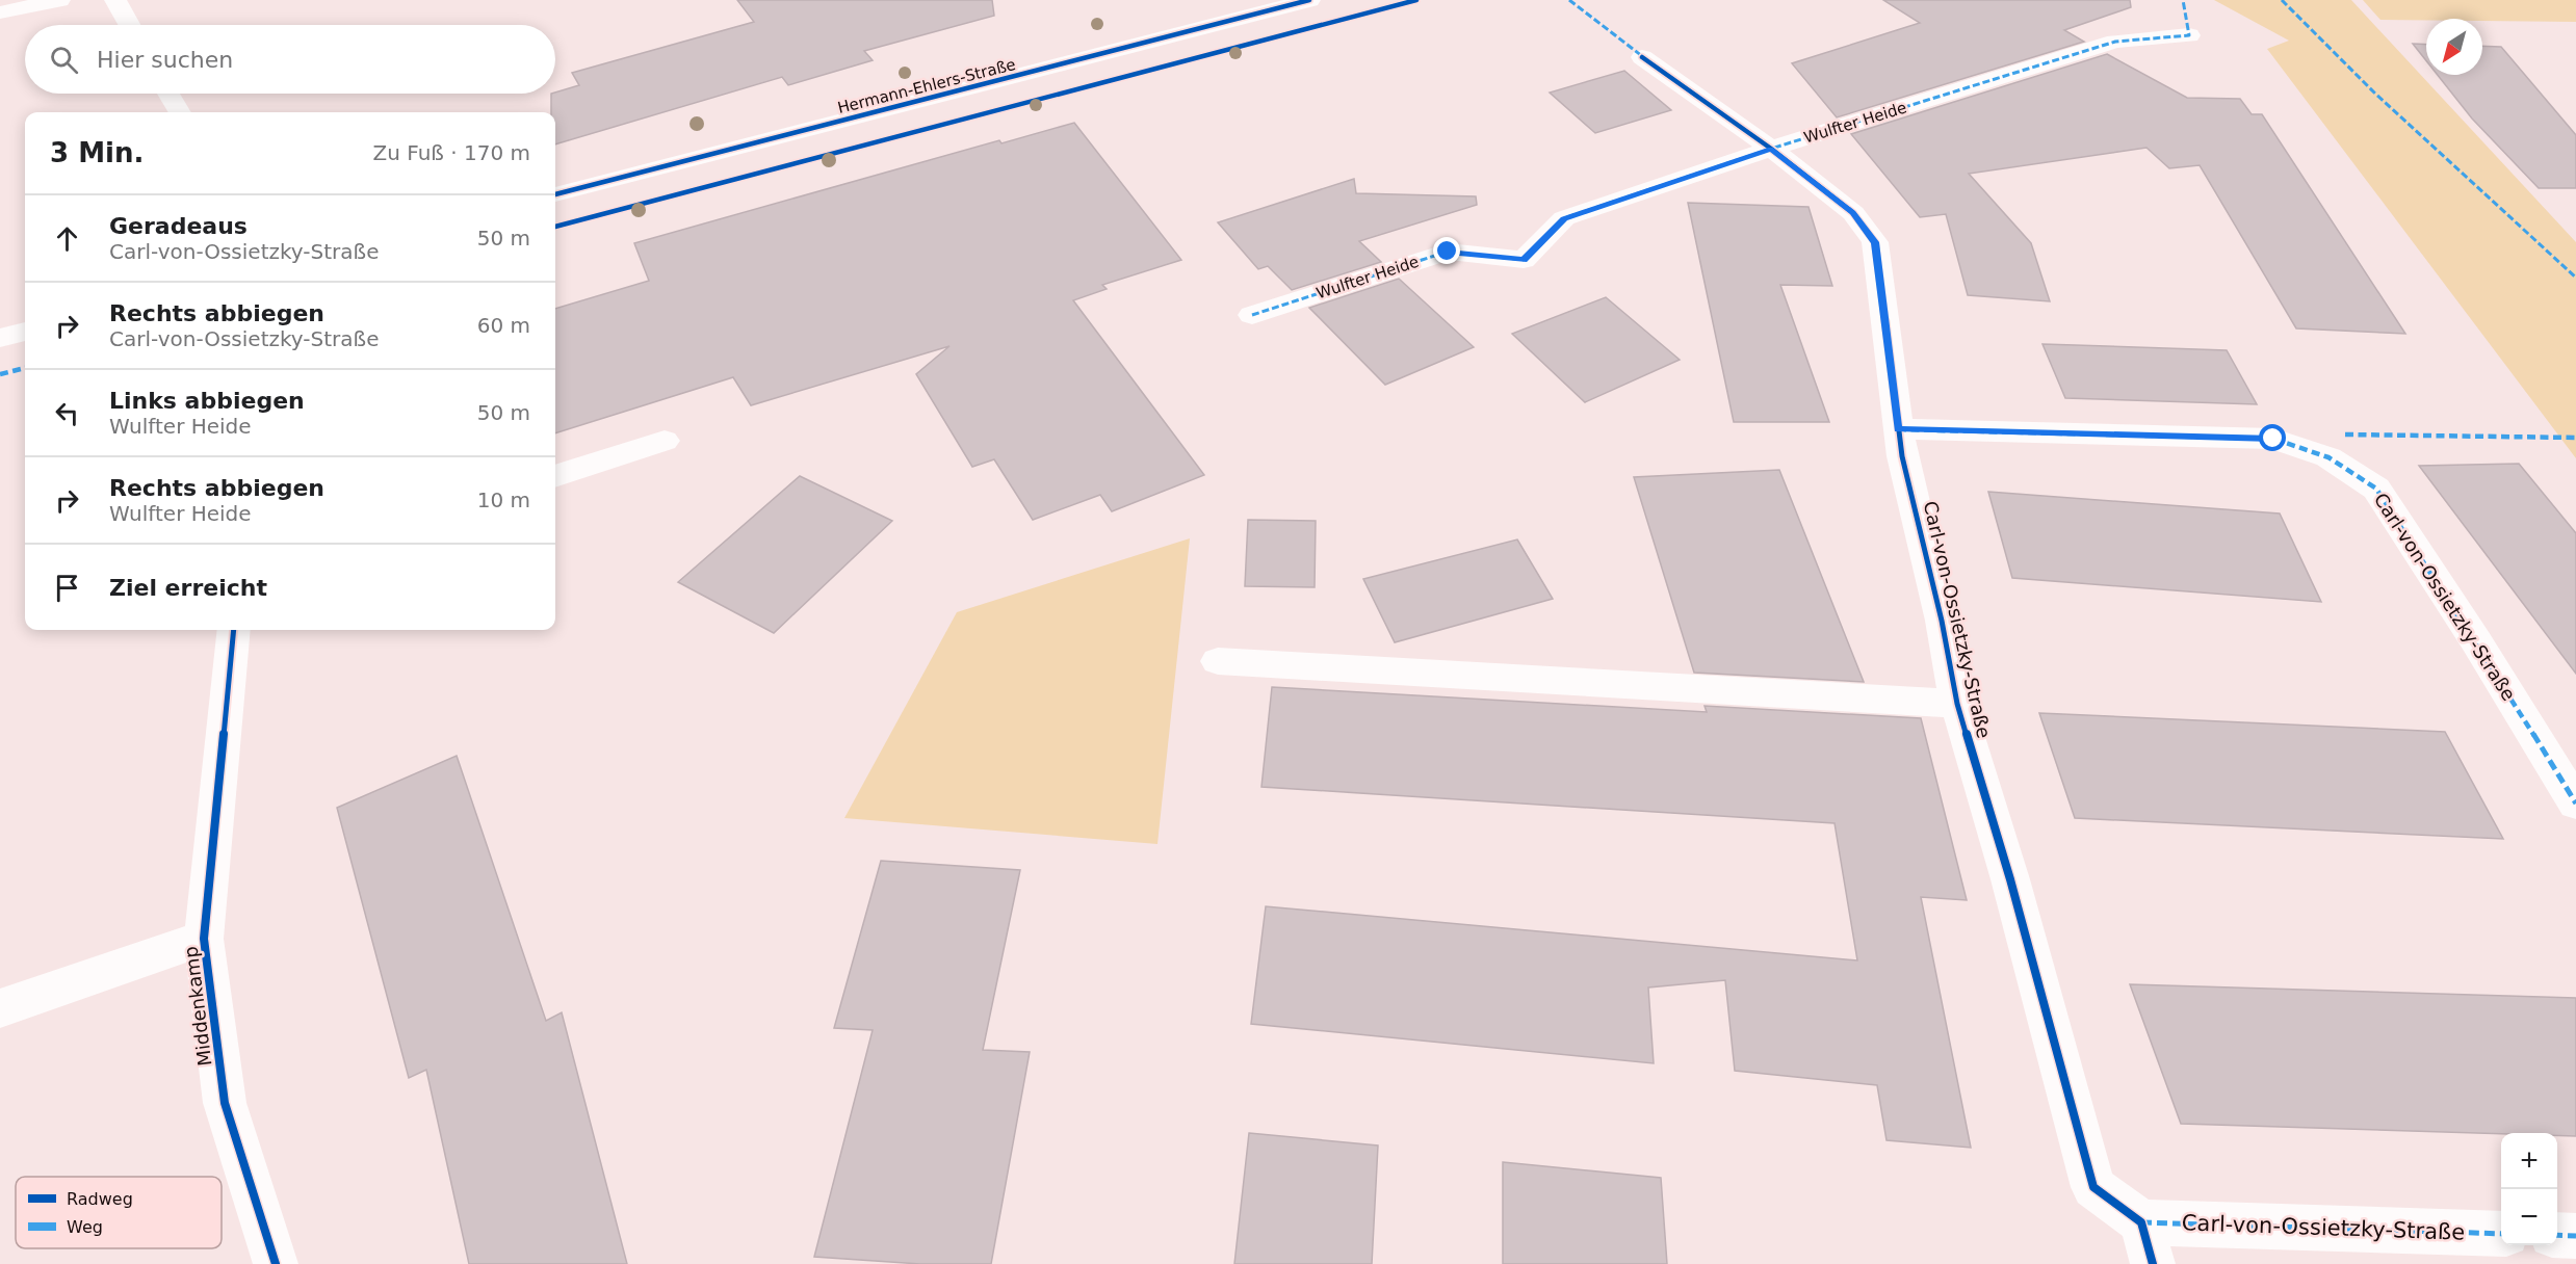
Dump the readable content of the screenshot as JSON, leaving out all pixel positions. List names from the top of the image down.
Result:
{
  "streets": {
    "street": [
      "Hermann-Ehlers-Straße",
      "Wulfter Heide",
      "Carl-von-Ossietzky-Straße",
      "Middenkamp"
    ]
  },
  "crossings": [
    ["Wulfter Heide", "Carl-von-Ossietzky-Straße"]
  ],
  "legend": ["Radweg", "Weg"],
  "north": "bottom left",
  "page": {
    "search": "Hier suchen",
    "heading": ["3 Min.", "Zu Fuß · 170 m"],
    "list": [
      ["Geradeaus", "Carl-von-Ossietzky-Straße", "50 m"],
      ["Rechts abbiegen", "Carl-von-Ossietzky-Straße", "60 m"],
      ["Links abbiegen", "Wulfter Heide", "50 m"],
      ["Rechts abbiegen", "Wulfter Heide", "10 m"],
      "Ziel erreicht"
    ],
    "map_buttons": ["+", "−"]
  }
}
